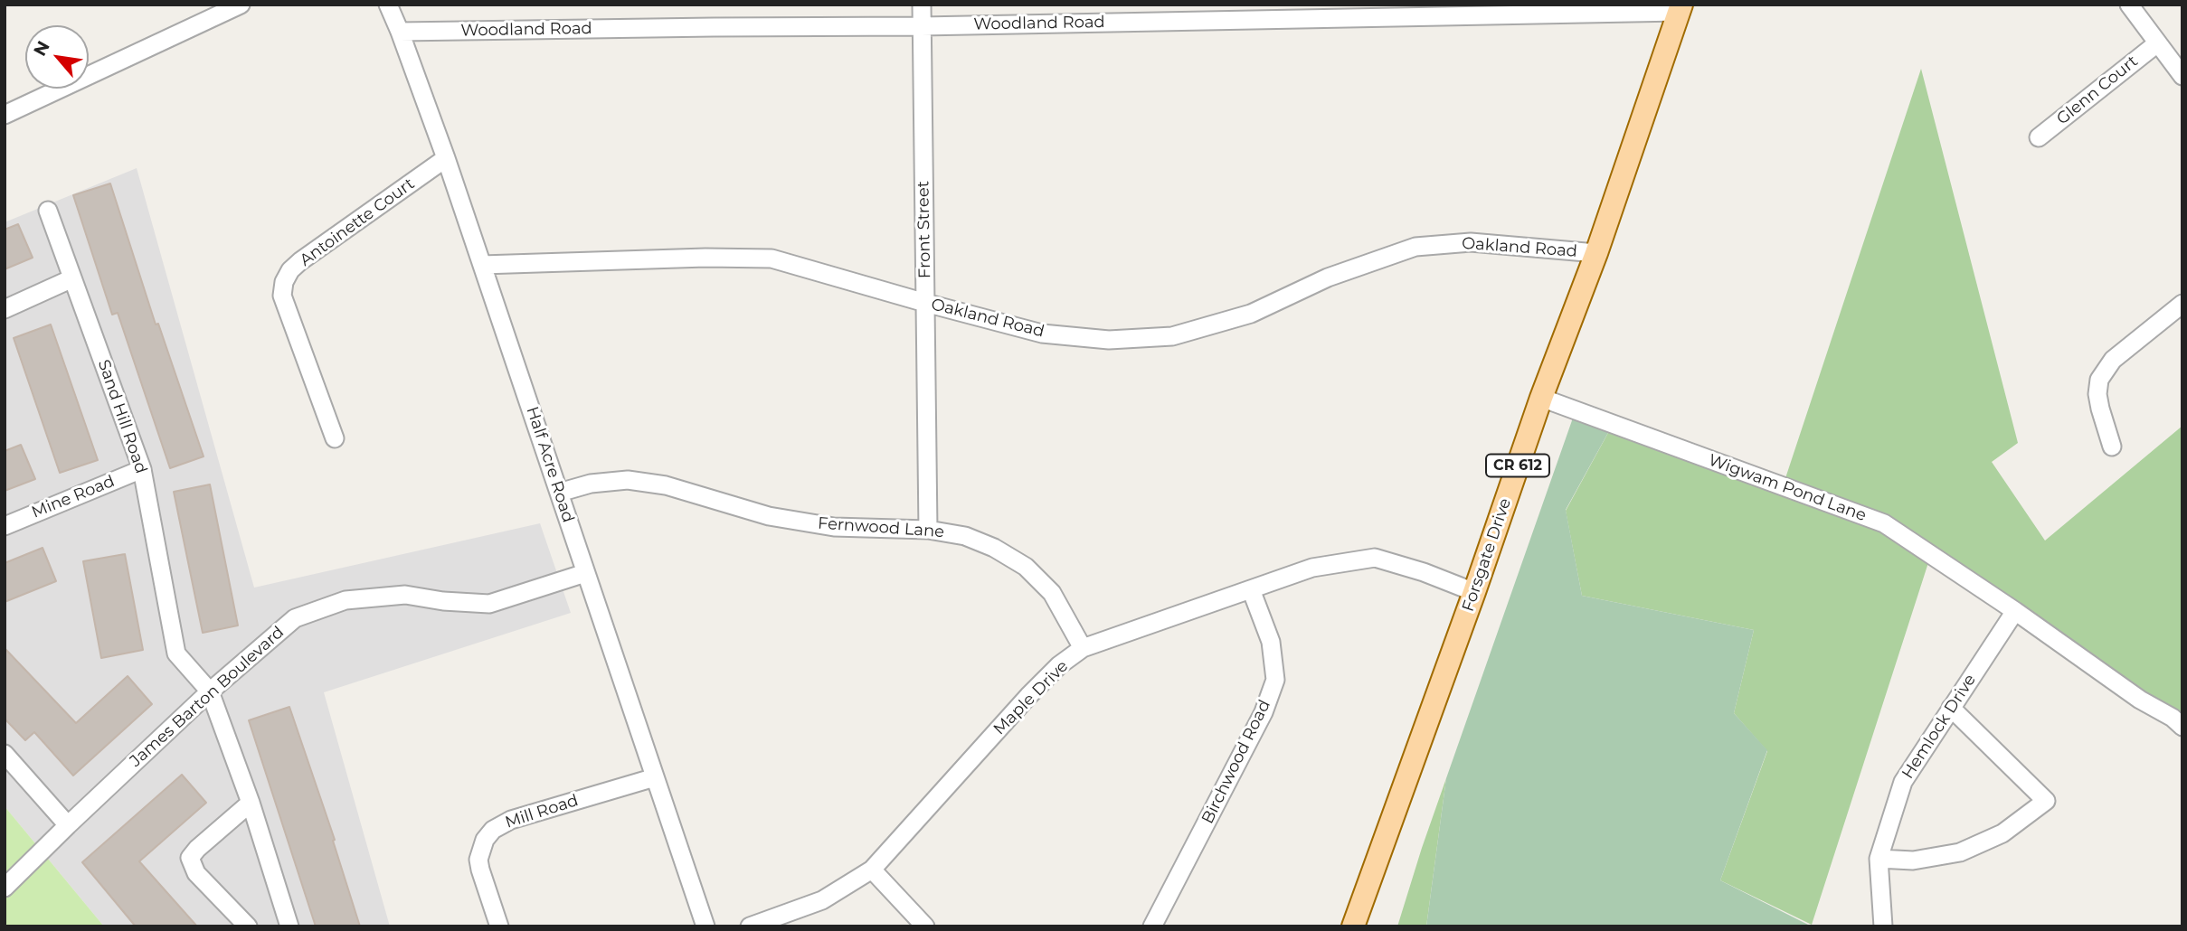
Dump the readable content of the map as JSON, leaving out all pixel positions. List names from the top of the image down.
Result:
{
  "streets": {
    "main road": ["CR 612", "Forsgate Drive"],
    "street": [
      "Woodland Road",
      "Glenn Court",
      "Antoinette Court",
      "Front Street",
      "Oakland Road",
      "Sand Hill Road",
      "Half Acre Road",
      "Wigwam Pond Lane",
      "Mine Road",
      "Fernwood Lane",
      "James Barton Boulevard",
      "Maple Drive",
      "Hemlock Drive",
      "Birchwood Road",
      "Mill Road"
    ]
  },
  "crossings": [
    ["Woodland Road", "Front Street"],
    ["Woodland Road", "Half Acre Road"],
    ["Woodland Road", "Forsgate Drive"],
    ["Antoinette Court", "Half Acre Road"],
    ["Front Street", "Oakland Road"],
    ["Front Street", "Fernwood Lane"],
    ["Oakland Road", "Half Acre Road"],
    ["Oakland Road", "Forsgate Drive"],
    ["Sand Hill Road", "Mine Road"],
    ["Sand Hill Road", "James Barton Boulevard"],
    ["Half Acre Road", "Fernwood Lane"],
    ["Half Acre Road", "James Barton Boulevard"],
    ["Half Acre Road", "Mill Road"],
    ["Wigwam Pond Lane", "Forsgate Drive"],
    ["Wigwam Pond Lane", "Hemlock Drive"],
    ["Fernwood Lane", "Maple Drive"],
    ["Forsgate Drive", "Maple Drive"],
    ["Maple Drive", "Birchwood Road"]
  ],
  "north": "top left"
}
